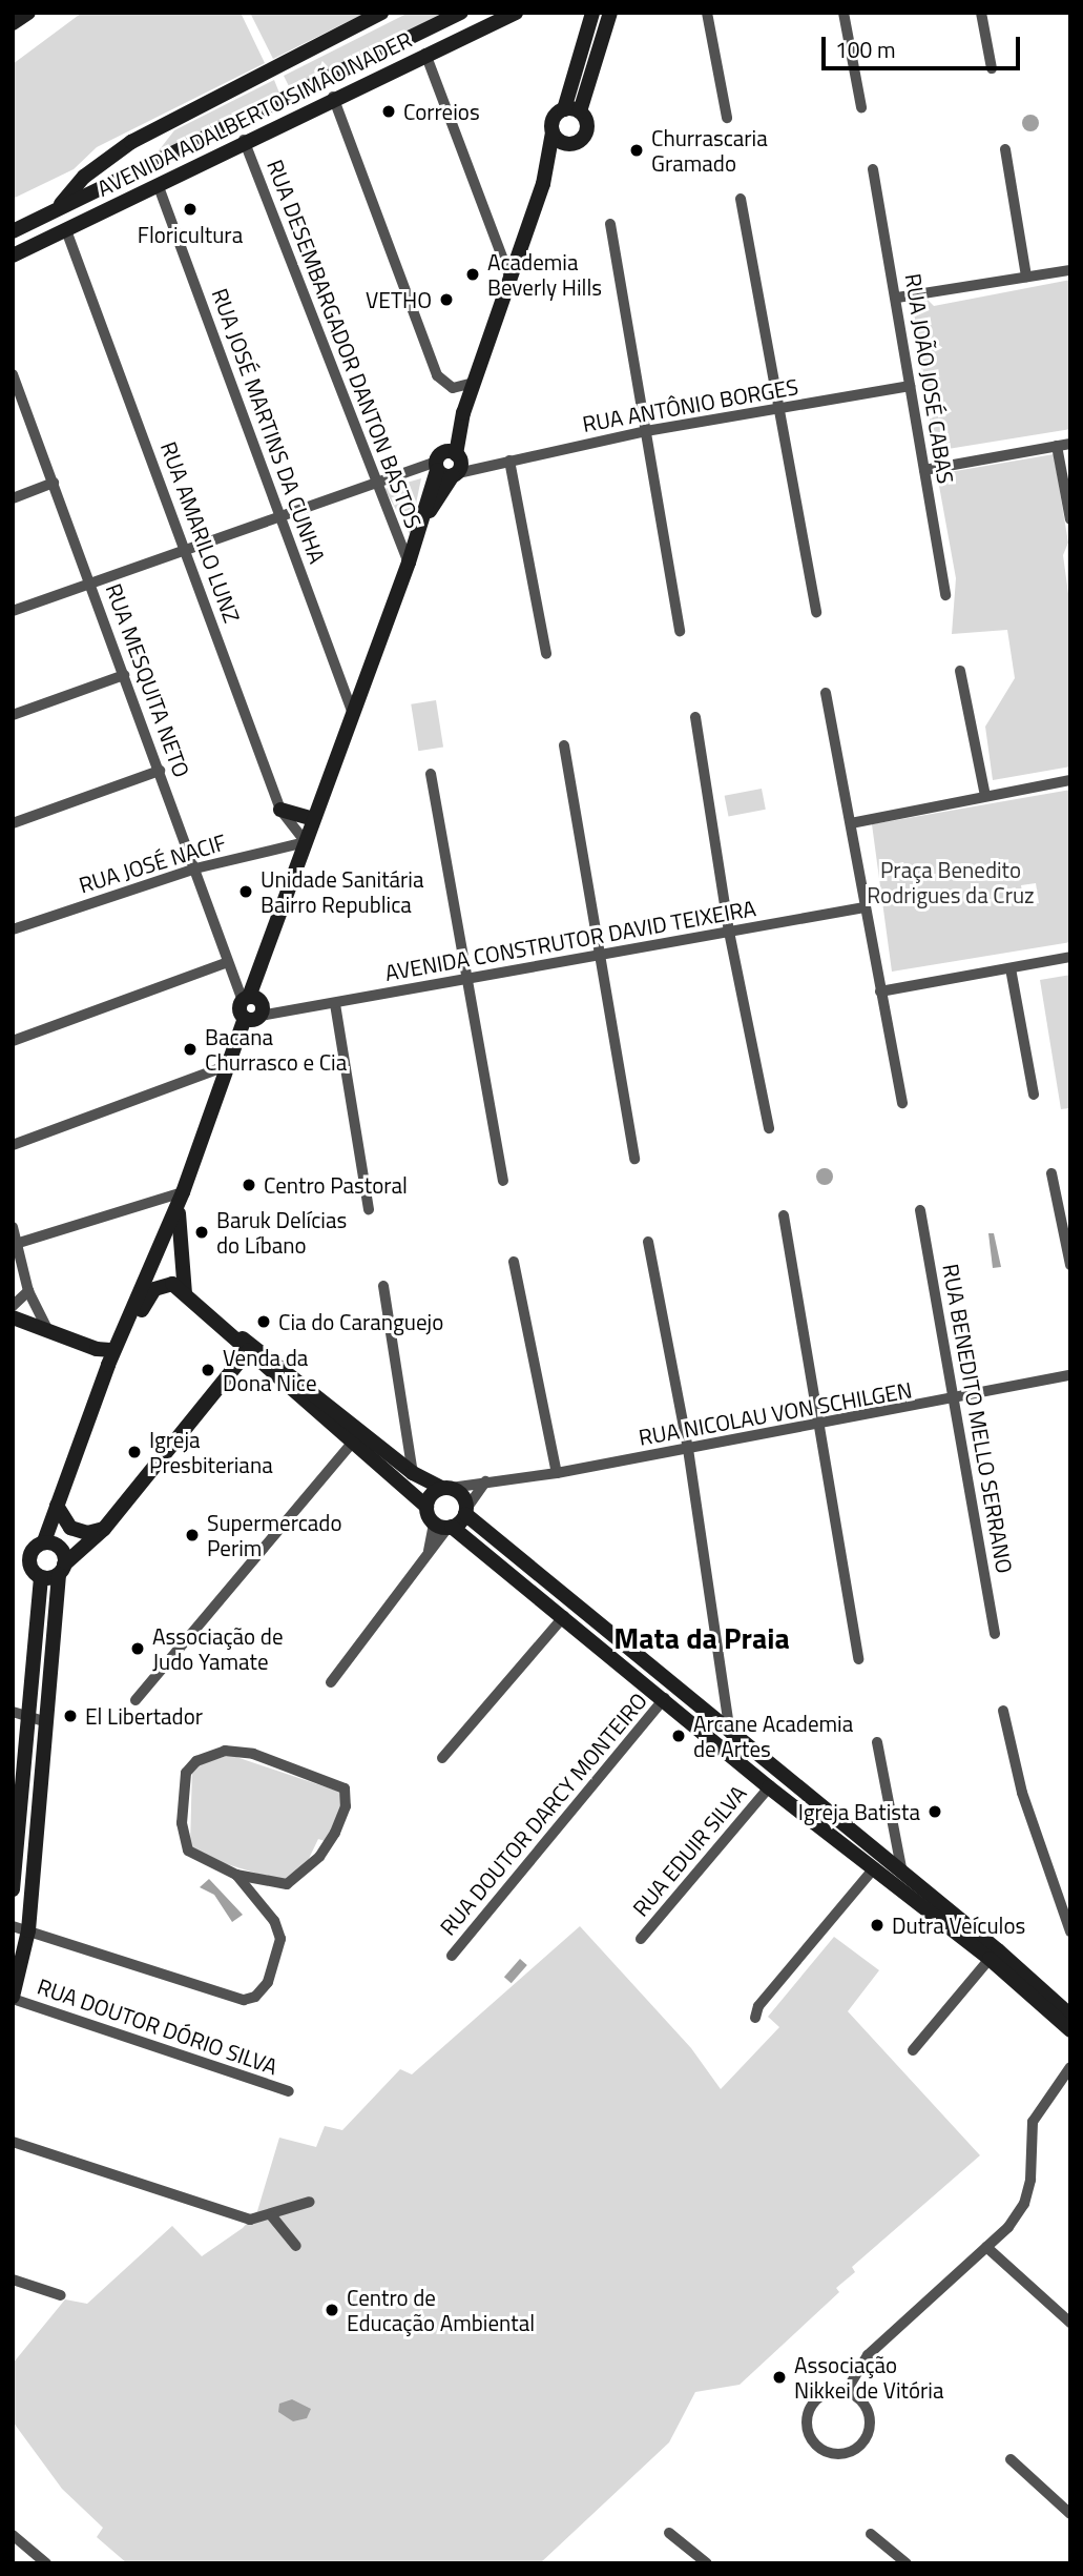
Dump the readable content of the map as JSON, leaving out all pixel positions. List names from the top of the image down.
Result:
{
  "streets": {
    "street": [
      "AVENIDA ADALBERTO SIMÃO NADER",
      "RUA DESEMBARGADOR DANTON BASTOS",
      "RUA JOÃO JOSÉ CABAS",
      "RUA ANTÔNIO BORGES",
      "RUA JOSÉ MARTINS DA CUNHA",
      "RUA AMARILO LUNZ",
      "RUA MESQUITA NETO",
      "RUA JOSÉ NACIF",
      "AVENIDA CONSTRUTOR DAVID TEIXEIRA",
      "RUA NICOLAU VON SCHILGEN",
      "RUA BENEDITO MELLO SERRANO",
      "RUA DOUTOR DARCY MONTEIRO",
      "RUA EDUIR SILVA",
      "RUA DOUTOR DÓRIO SILVA"
    ]
  },
  "crossings": [
    ["AVENIDA ADALBERTO SIMÃO NADER", "RUA DESEMBARGADOR DANTON BASTOS"],
    ["AVENIDA ADALBERTO SIMÃO NADER", "RUA JOSÉ MARTINS DA CUNHA"],
    ["AVENIDA ADALBERTO SIMÃO NADER", "RUA AMARILO LUNZ"],
    ["RUA JOÃO JOSÉ CABAS", "RUA ANTÔNIO BORGES"],
    ["RUA AMARILO LUNZ", "RUA JOSÉ NACIF"],
    ["RUA MESQUITA NETO", "RUA JOSÉ NACIF"],
    ["RUA MESQUITA NETO", "AVENIDA CONSTRUTOR DAVID TEIXEIRA"],
    ["RUA NICOLAU VON SCHILGEN", "RUA BENEDITO MELLO SERRANO"]
  ],
  "districts": ["Mata da Praia"],
  "parks": ["Praça Benedito Rodrigues da Cruz"],
  "places": [
    "Correios",
    "Churrascaria Gramado",
    "Floricultura",
    "Academia Beverly Hills",
    "VETHO",
    "Unidade Sanitária Bairro Republica",
    "Bacana Churrasco e Cia",
    "Centro Pastoral",
    "Baruk Delícias do Líbano",
    "Cia do Caranguejo",
    "Venda da Dona Nice",
    "Igreja Presbiteriana",
    "Supermercado Perim",
    "Associação de Judo Yamate",
    "El Libertador",
    "Arcane Academia de Artes",
    "Igreja Batista",
    "Dutra Veículos",
    "Centro de Educação Ambiental",
    "Associação Nikkei de Vitória"
  ],
  "scale_bar": "100 m"
}
